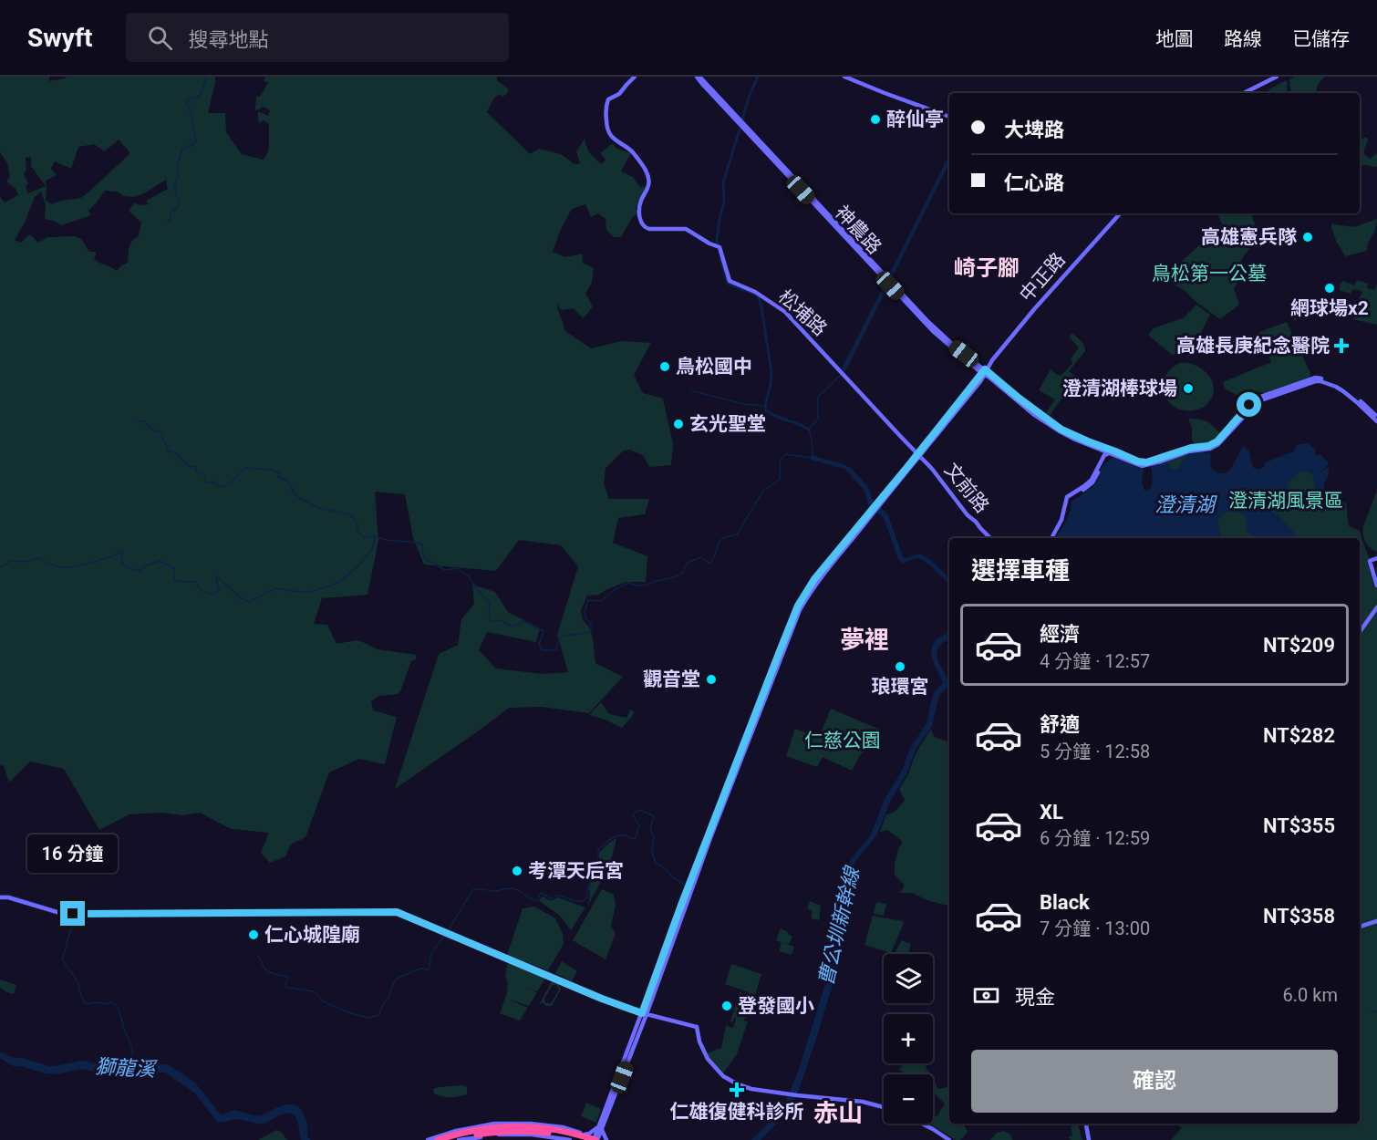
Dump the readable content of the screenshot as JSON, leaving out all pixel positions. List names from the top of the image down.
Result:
{
  "streets": {
    "street": [
      "神農路",
      "中正路",
      "松埔路",
      "文前路"
    ]
  },
  "crossings": [
    ["神農路", "中正路"],
    ["中正路", "松埔路"],
    ["中正路", "文前路"],
    ["松埔路", "文前路"]
  ],
  "districts": ["崎子腳", "夢裡", "赤山"],
  "water": ["澄清湖", "曹公圳新幹線", "獅龍溪"],
  "parks": ["鳥松第一公墓", "澄清湖風景區", "仁慈公園"],
  "places": {
    "other": [
      "醉仙亭",
      "高雄憲兵隊",
      "網球場x2",
      "鳥松國中",
      "澄清湖棒球場",
      "玄光聖堂",
      "琅環宮",
      "觀音堂",
      "考潭天后宮",
      "仁心城隍廟",
      "登發國小"
    ],
    "health": ["高雄長庚紀念醫院", "仁雄復健科診所"]
  },
  "page": {
    "header": "Swyft",
    "search": "搜尋地點",
    "nav": ["地圖", "路線", "已儲存"],
    "banner": ["大埤路", "仁心路"],
    "heading": "選擇車種",
    "list": [
      {
        "name": "經濟",
        "note": "4 分鐘 · 12:57",
        "value": "NT$209"
      },
      {
        "name": "舒適",
        "note": "5 分鐘 · 12:58",
        "value": "NT$282"
      },
      {
        "name": "XL",
        "note": "6 分鐘 · 12:59",
        "value": "NT$355"
      },
      {
        "name": "Black",
        "note": "7 分鐘 · 13:00",
        "value": "NT$358"
      }
    ],
    "bubble": "16 分鐘",
    "map_buttons": ["+", "−"],
    "pay": ["現金", "6.0 km"],
    "buttons": "確認"
  }
}
